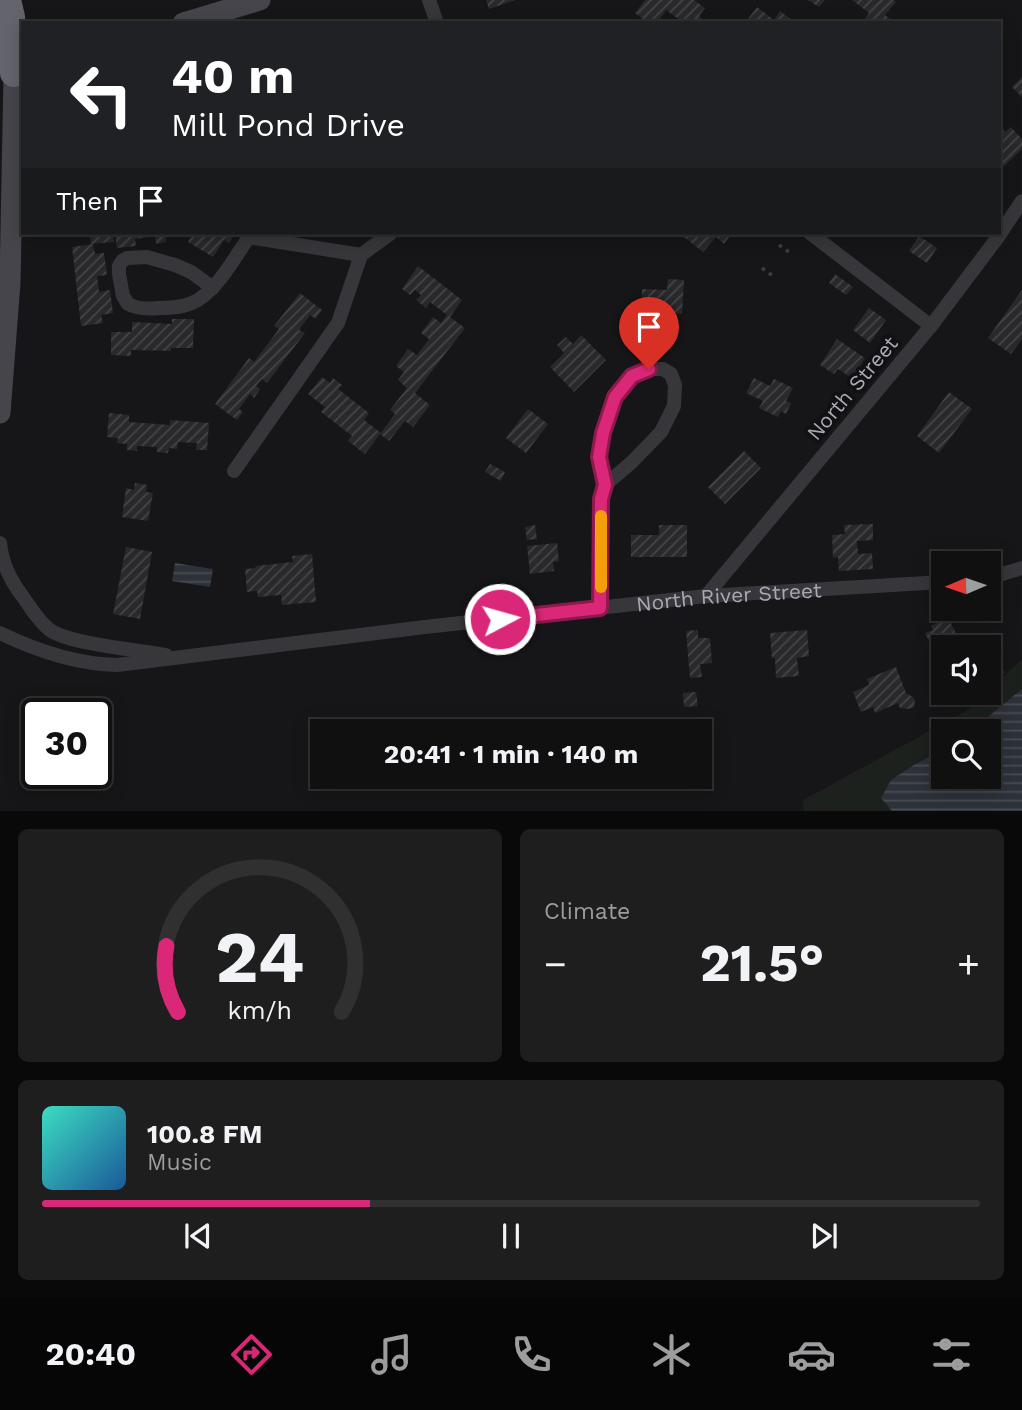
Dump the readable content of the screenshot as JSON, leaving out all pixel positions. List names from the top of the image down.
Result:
{
  "streets": {
    "street": ["North Street", "North River Street"]
  },
  "crossings": [
    ["North Street", "North River Street"]
  ],
  "north": "left",
  "page": {
    "turn": ["40 m", "Mill Pond Drive"],
    "then": "Then",
    "limit": "30",
    "trip": "20:41 · 1 min · 140 m",
    "tile": "Climate",
    "heat": ["−", "21.5°", "+"],
    "song": ["100.8 FM", "Music"],
    "tabs": "20:40",
    "gauge": ["24", "km/h"]
  }
}
